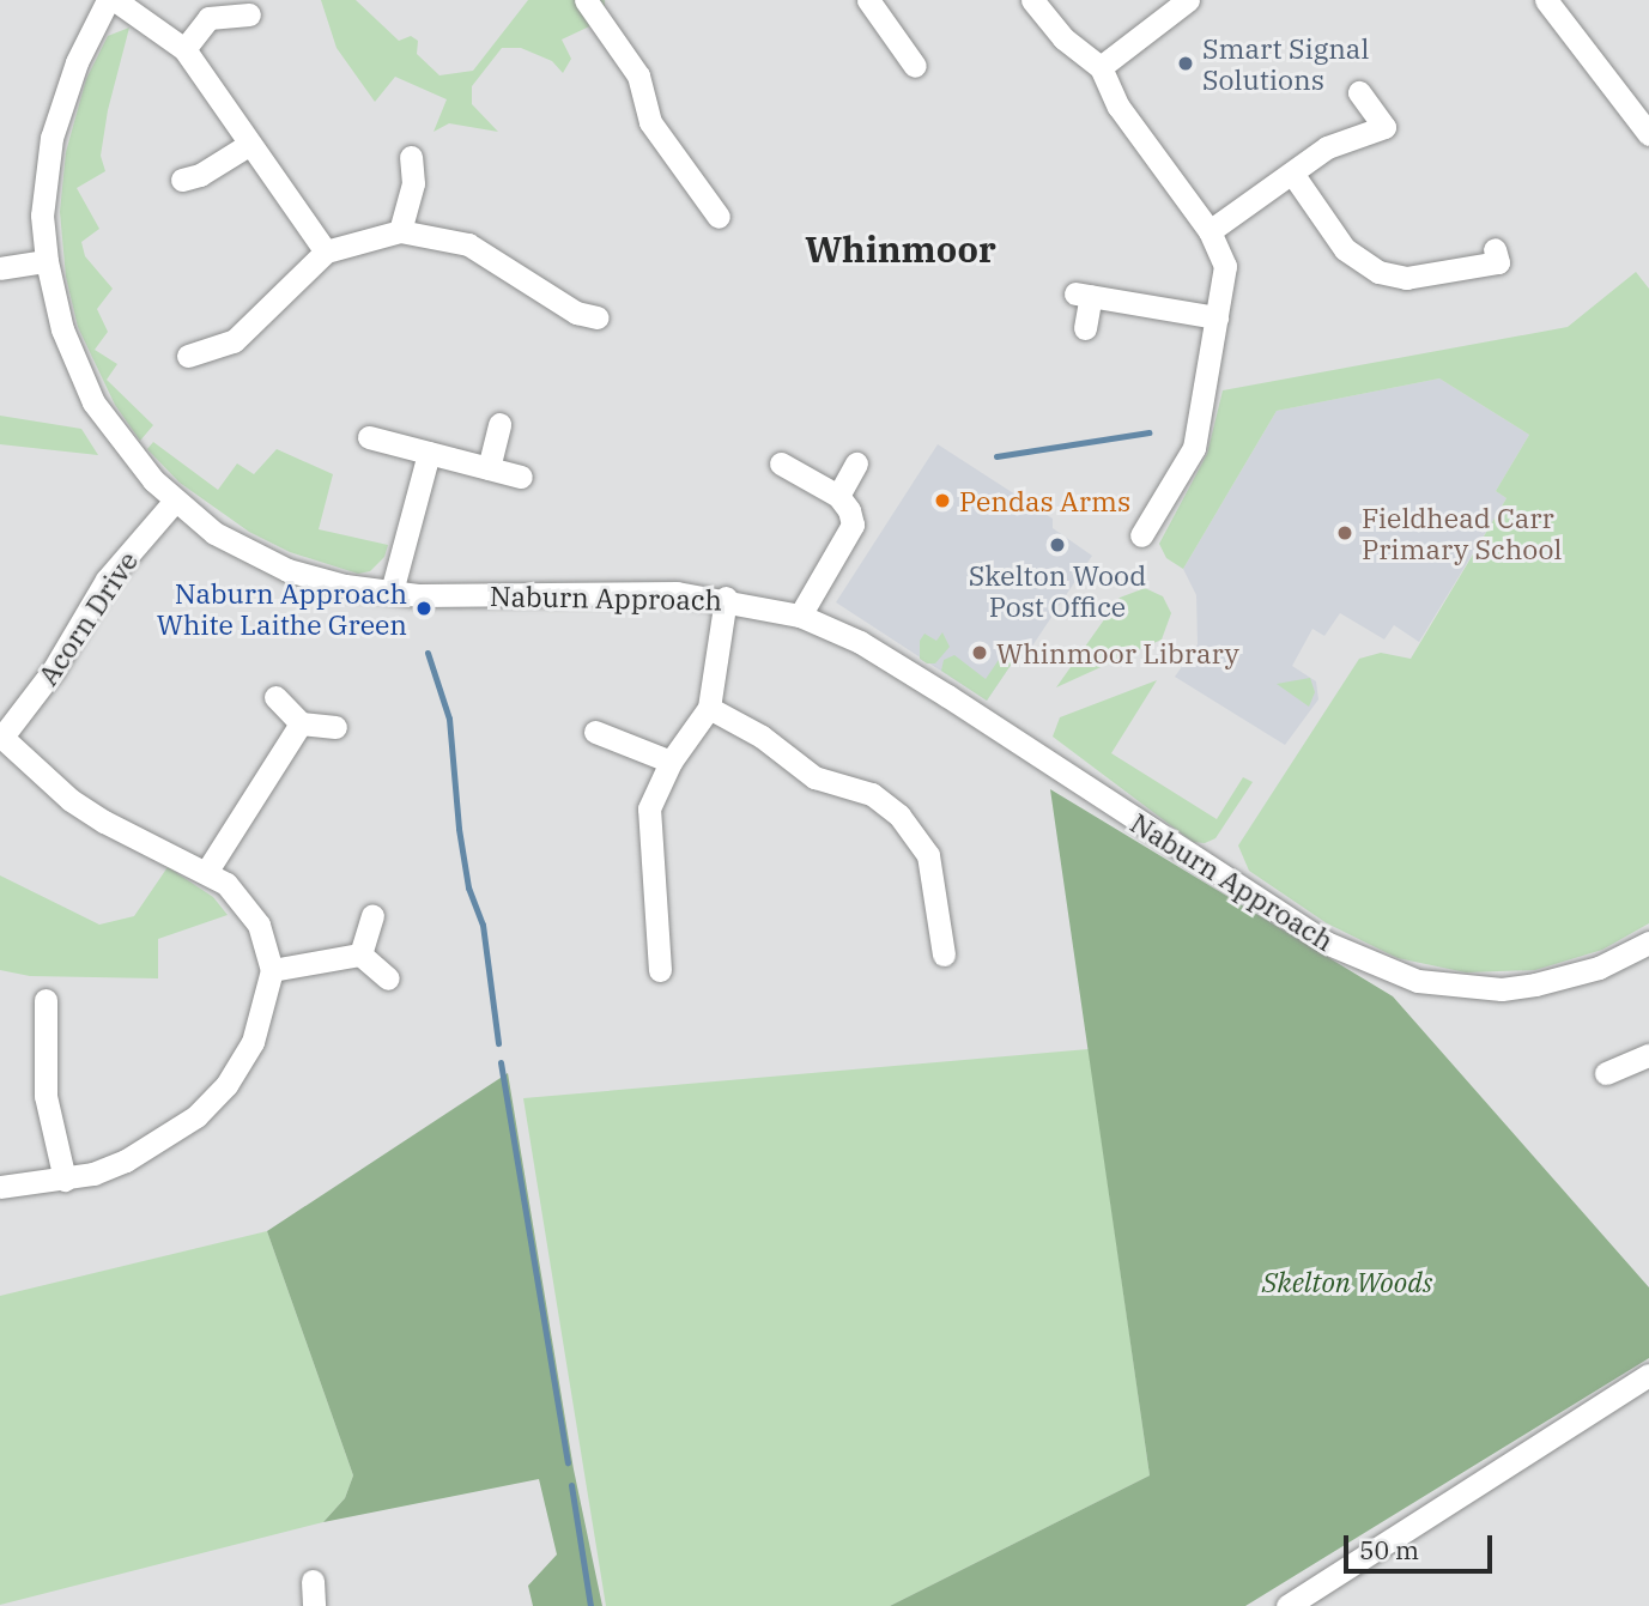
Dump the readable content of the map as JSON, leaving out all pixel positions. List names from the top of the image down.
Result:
{
  "streets": {
    "street": ["Naburn Approach", "Acorn Drive"]
  },
  "crossings": [
    ["Naburn Approach", "Acorn Drive"]
  ],
  "districts": ["Whinmoor"],
  "parks": ["Skelton Woods"],
  "places": [
    "Smart Signal Solutions",
    "Pendas Arms",
    "Fieldhead Carr Primary School",
    "Skelton Wood Post Office",
    "Naburn Approach White Laithe Green",
    "Whinmoor Library"
  ],
  "scale_bar": "50 m"
}
